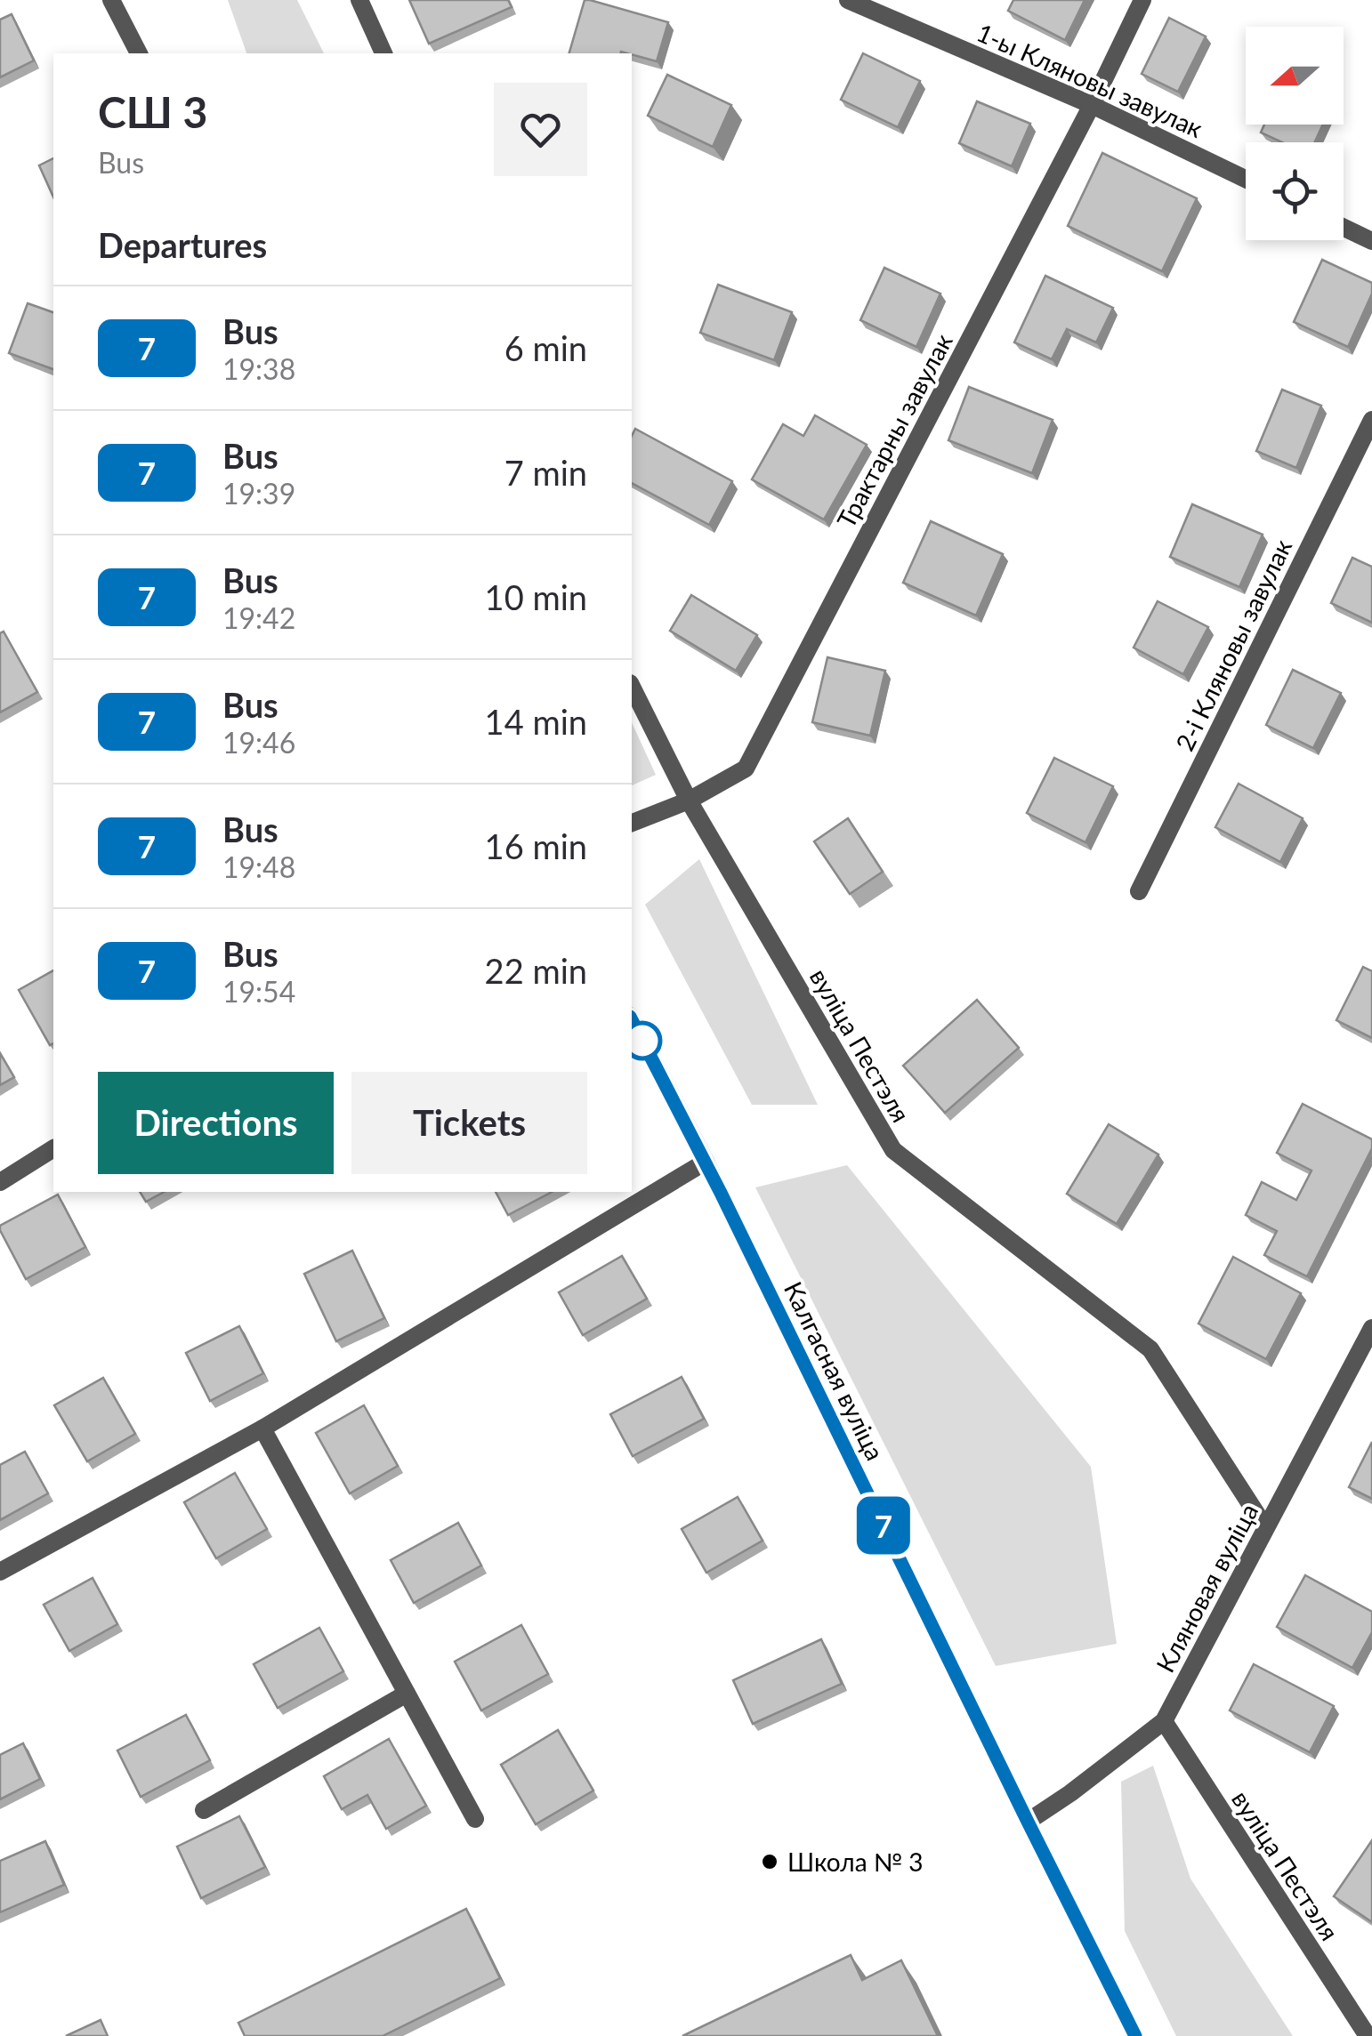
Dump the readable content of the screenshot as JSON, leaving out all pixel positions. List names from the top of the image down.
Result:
{
  "streets": {
    "street": [
      "1-ы Кляновы завулак",
      "Трактарны завулак",
      "2-і Кляновы завулак",
      "вуліца Пестэля",
      "Калгасная вуліца",
      "Кляновая вуліца"
    ]
  },
  "crossings": [
    ["1-ы Кляновы завулак", "Трактарны завулак"],
    ["Трактарны завулак", "вуліца Пестэля"],
    ["вуліца Пестэля", "Кляновая вуліца"],
    ["Калгасная вуліца", "Кляновая вуліца"]
  ],
  "places": ["Школа № 3"],
  "lines": ["bus line 7"],
  "north": "left",
  "page": {
    "on_map": "7",
    "heading": [
      ["СШ 3", "Bus"],
      "Departures"
    ],
    "list": [
      {
        "mark": "7",
        "name": "Bus",
        "note": "19:38",
        "value": "6 min"
      },
      {
        "mark": "7",
        "name": "Bus",
        "note": "19:39",
        "value": "7 min"
      },
      {
        "mark": "7",
        "name": "Bus",
        "note": "19:42",
        "value": "10 min"
      },
      {
        "mark": "7",
        "name": "Bus",
        "note": "19:46",
        "value": "14 min"
      },
      {
        "mark": "7",
        "name": "Bus",
        "note": "19:48",
        "value": "16 min"
      },
      {
        "mark": "7",
        "name": "Bus",
        "note": "19:54",
        "value": "22 min"
      }
    ],
    "buttons": ["Directions", "Tickets"]
  }
}
